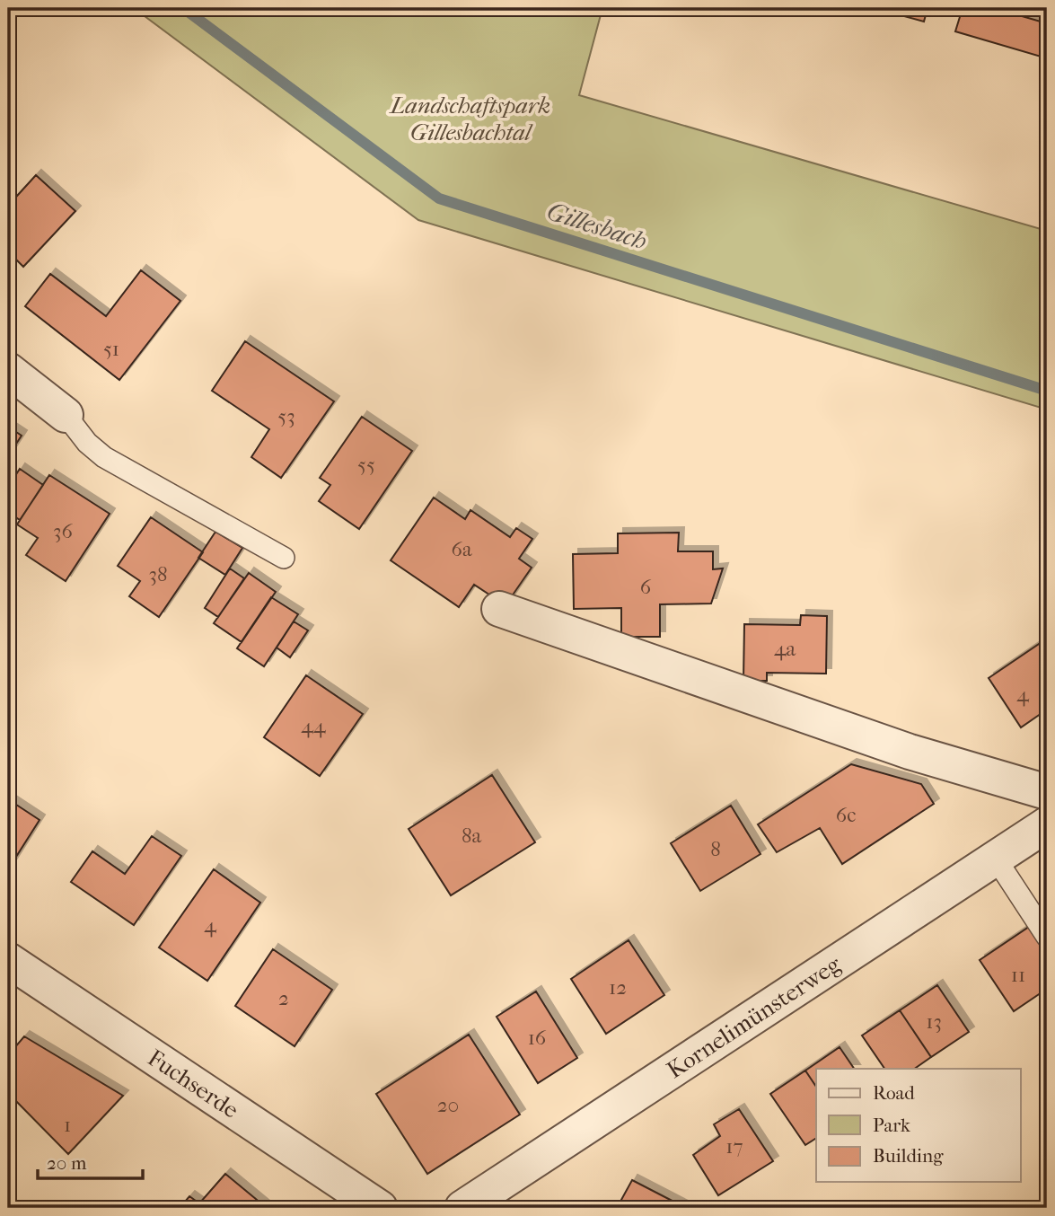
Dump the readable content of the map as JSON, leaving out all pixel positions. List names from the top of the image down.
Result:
{
  "streets": {
    "street": ["Kornelimünsterweg", "Fuchserde"]
  },
  "water": ["Gillesbach"],
  "parks": ["Landschaftspark Gillesbachtal"],
  "house_numbers": [
    "51",
    "53",
    "55",
    "36",
    "6a",
    "38",
    "6",
    "4a",
    "4",
    "44",
    "6c",
    "8a",
    "8",
    "4",
    "11",
    "12",
    "2",
    "13",
    "16",
    "20",
    "1",
    "17"
  ],
  "legend": ["Road", "Park", "Building"],
  "scale_bar": "20 m"
}
